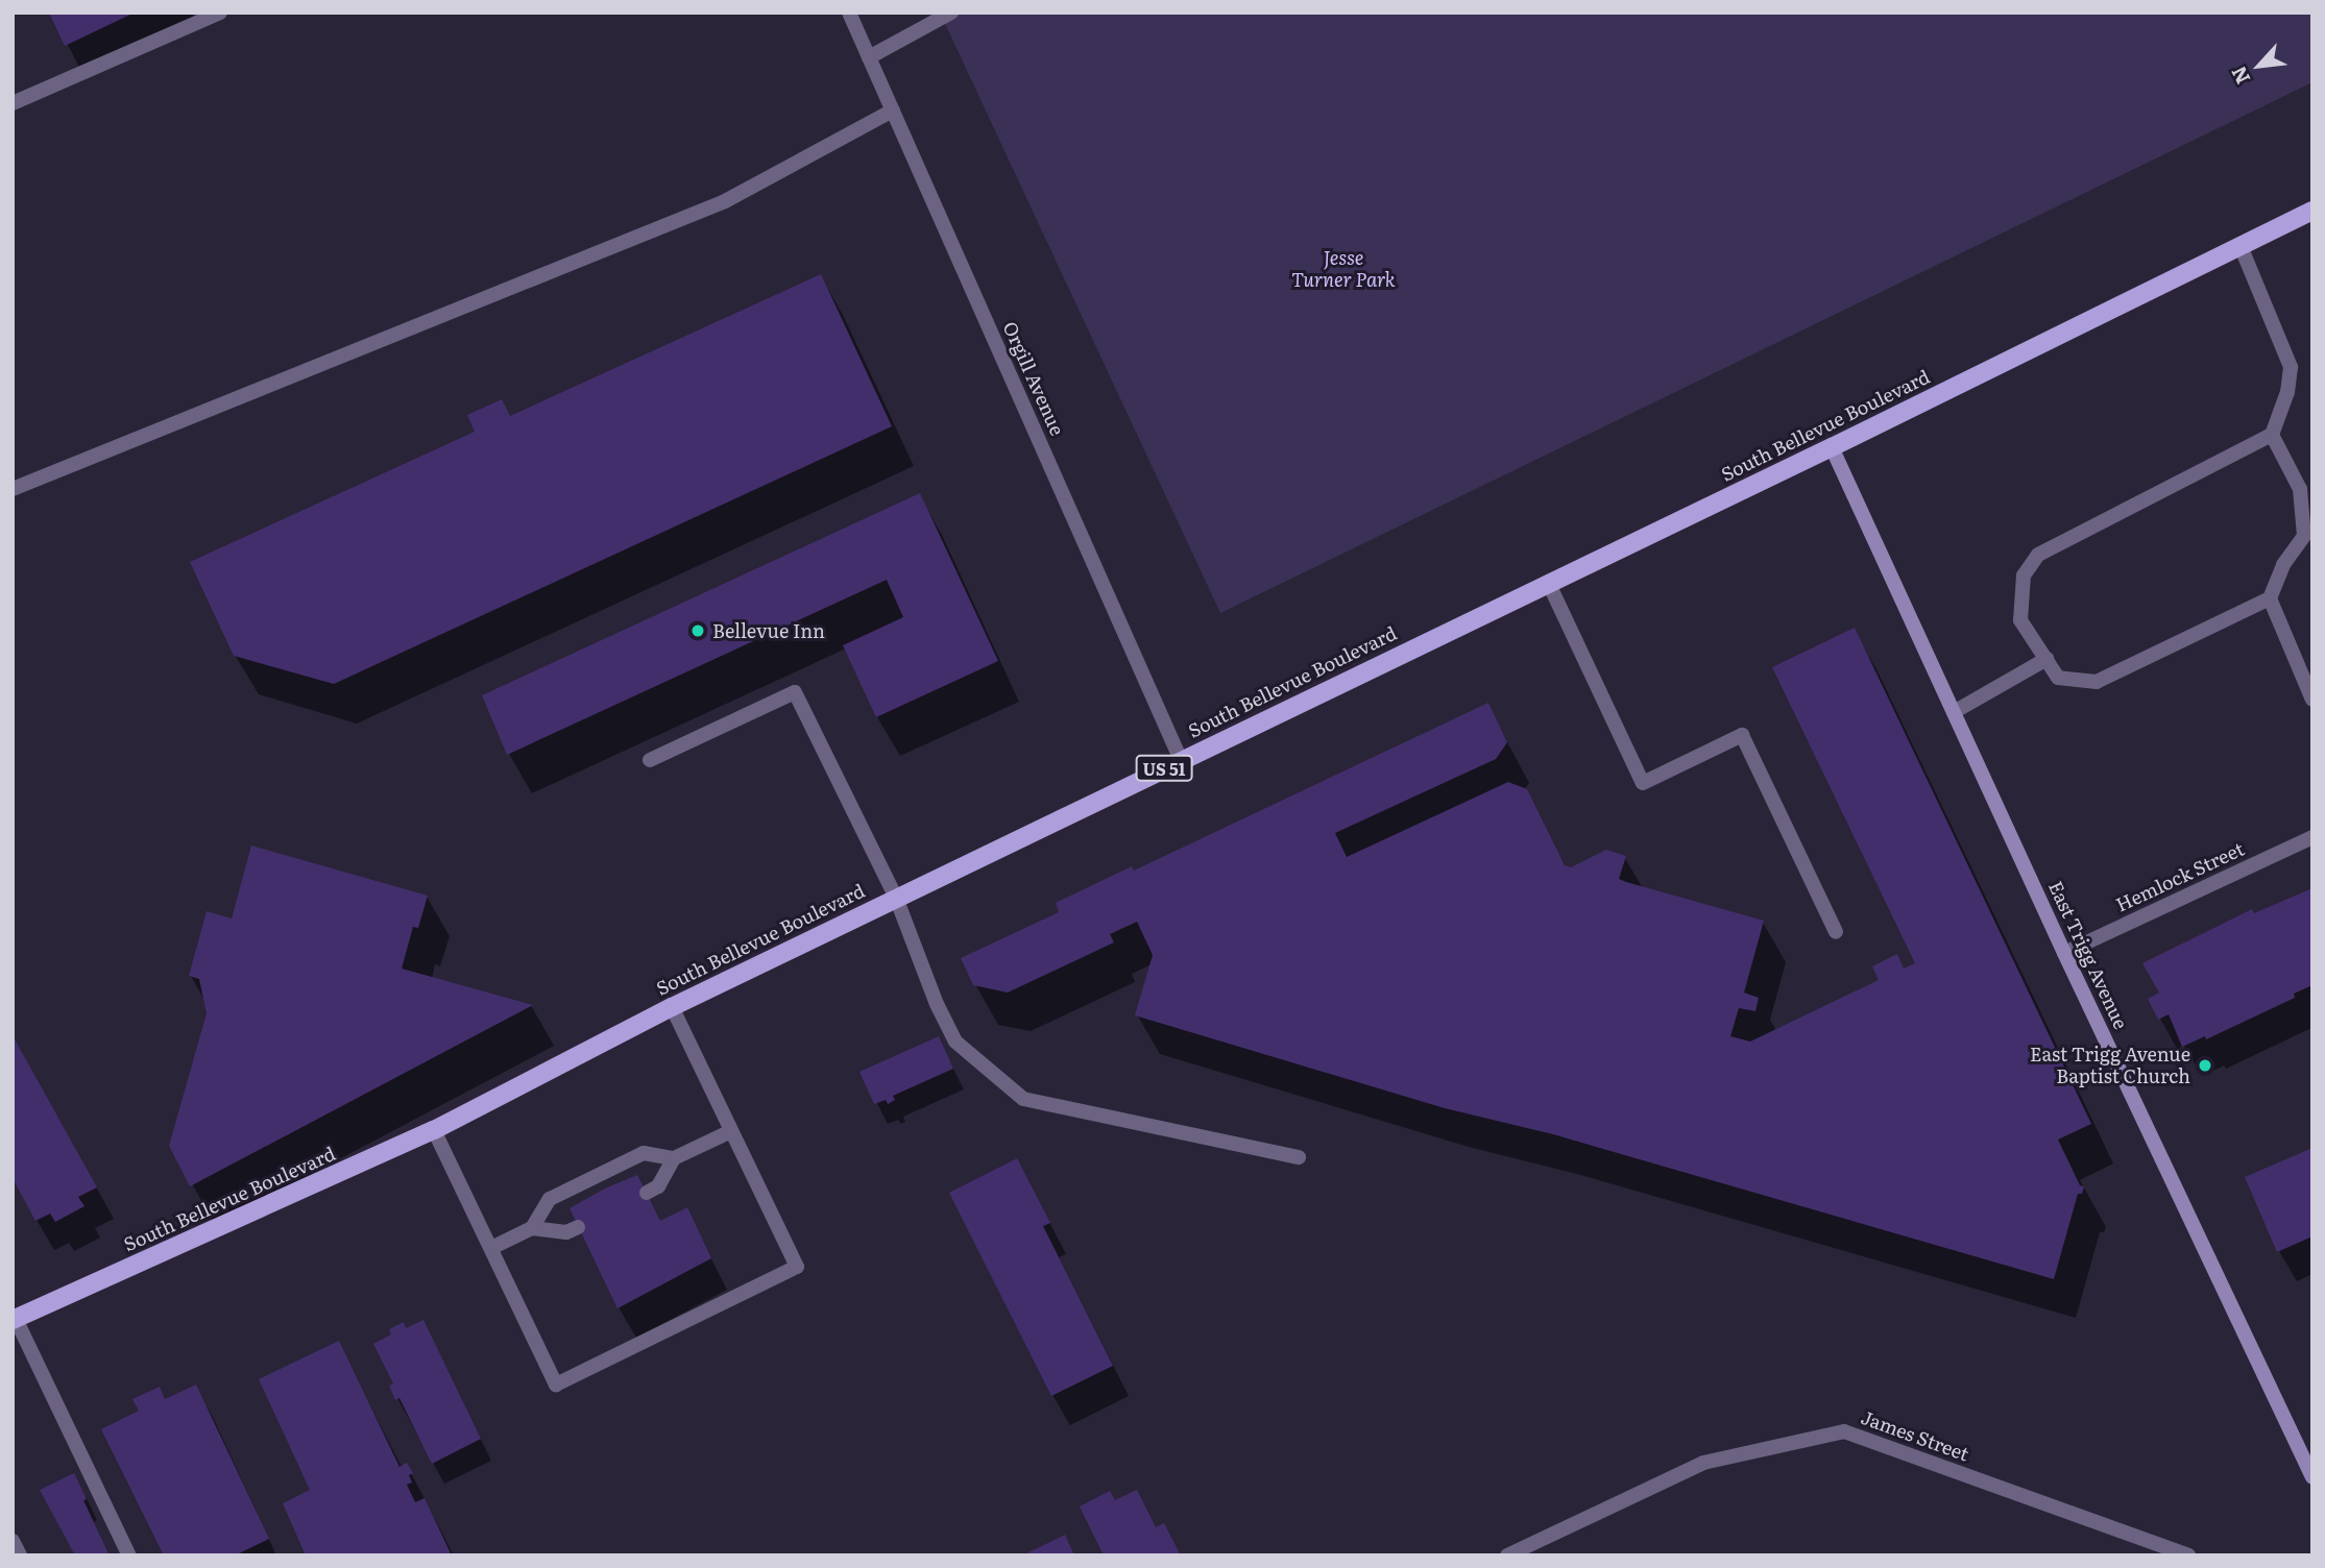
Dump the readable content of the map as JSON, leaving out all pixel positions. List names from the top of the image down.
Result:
{
  "streets": {
    "main road": ["South Bellevue Boulevard", "US 51"],
    "street": [
      "Orgill Avenue",
      "Hemlock Street",
      "East Trigg Avenue",
      "James Street"
    ]
  },
  "crossings": [
    ["Orgill Avenue", "South Bellevue Boulevard"],
    ["South Bellevue Boulevard", "East Trigg Avenue"],
    ["Hemlock Street", "East Trigg Avenue"]
  ],
  "parks": ["Jesse Turner Park"],
  "places": ["Bellevue Inn", "East Trigg Avenue Baptist Church"],
  "north": "bottom left"
}
